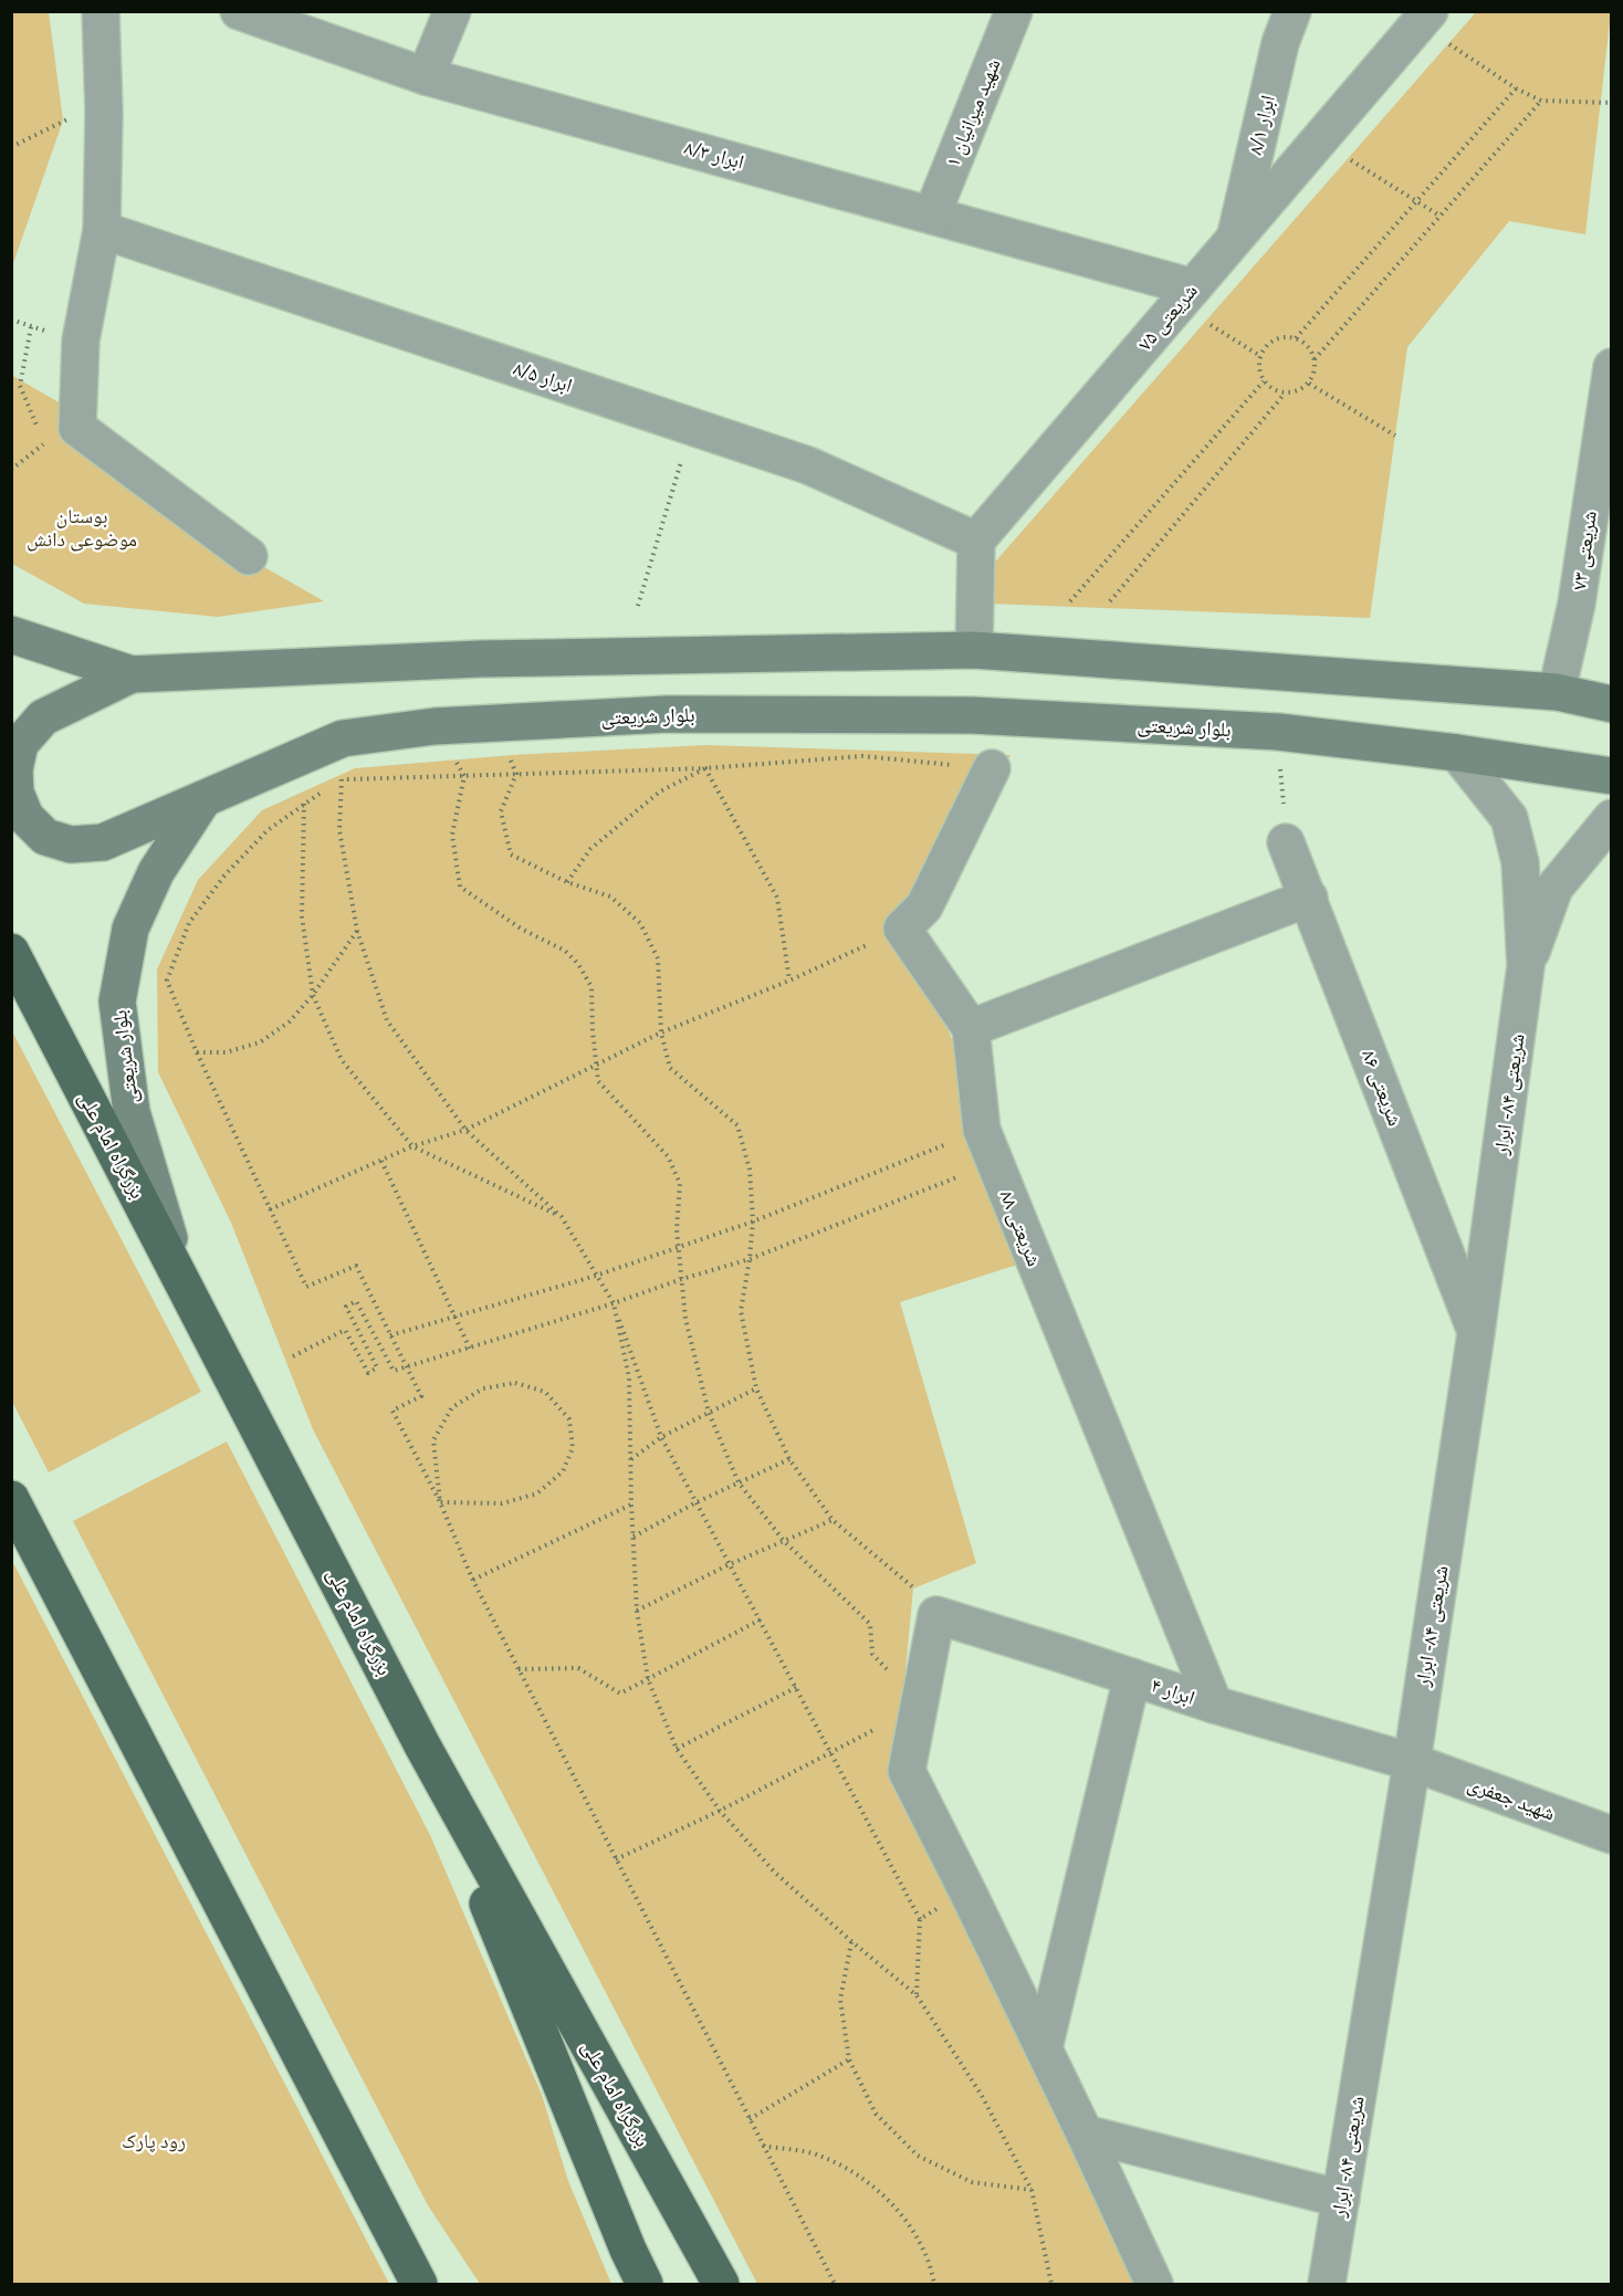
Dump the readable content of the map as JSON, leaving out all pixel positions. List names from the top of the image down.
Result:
{
  "streets": {
    "highway": ["بزرگراه امام علی"],
    "main road": ["بلوار شریعتی"],
    "street": [
      "شهید میرانیان ۱",
      "ابرار ۸/۱",
      "ابرار ۸/۳",
      "شریعتی ۷۵",
      "ابرار ۸/۵",
      "شریعتی ۷۳",
      "شریعتی ۸۶",
      "شریعتی ۸۴ - ابرار",
      "شریعتی ۸۸",
      "ابرار ۴",
      "شهید جعفری"
    ]
  },
  "crossings": [
    ["شهید میرانیان ۱", "ابرار ۸/۳"],
    ["ابرار ۸/۱", "شریعتی ۷۵"],
    ["ابرار ۸/۳", "شریعتی ۷۵"],
    ["شریعتی ۷۵", "ابرار ۸/۵"],
    ["بلوار شریعتی", "بزرگراه امام علی"],
    ["شریعتی ۸۶", "شریعتی ۸۴ - ابرار"],
    ["شریعتی ۸۴ - ابرار", "ابرار ۴"],
    ["شریعتی ۸۴ - ابرار", "شهید جعفری"],
    ["شریعتی ۸۸", "ابرار ۴"],
    ["ابرار ۴", "شهید جعفری"]
  ],
  "parks": ["بوستان موضوعی دانش", "رود پارک"]
}
